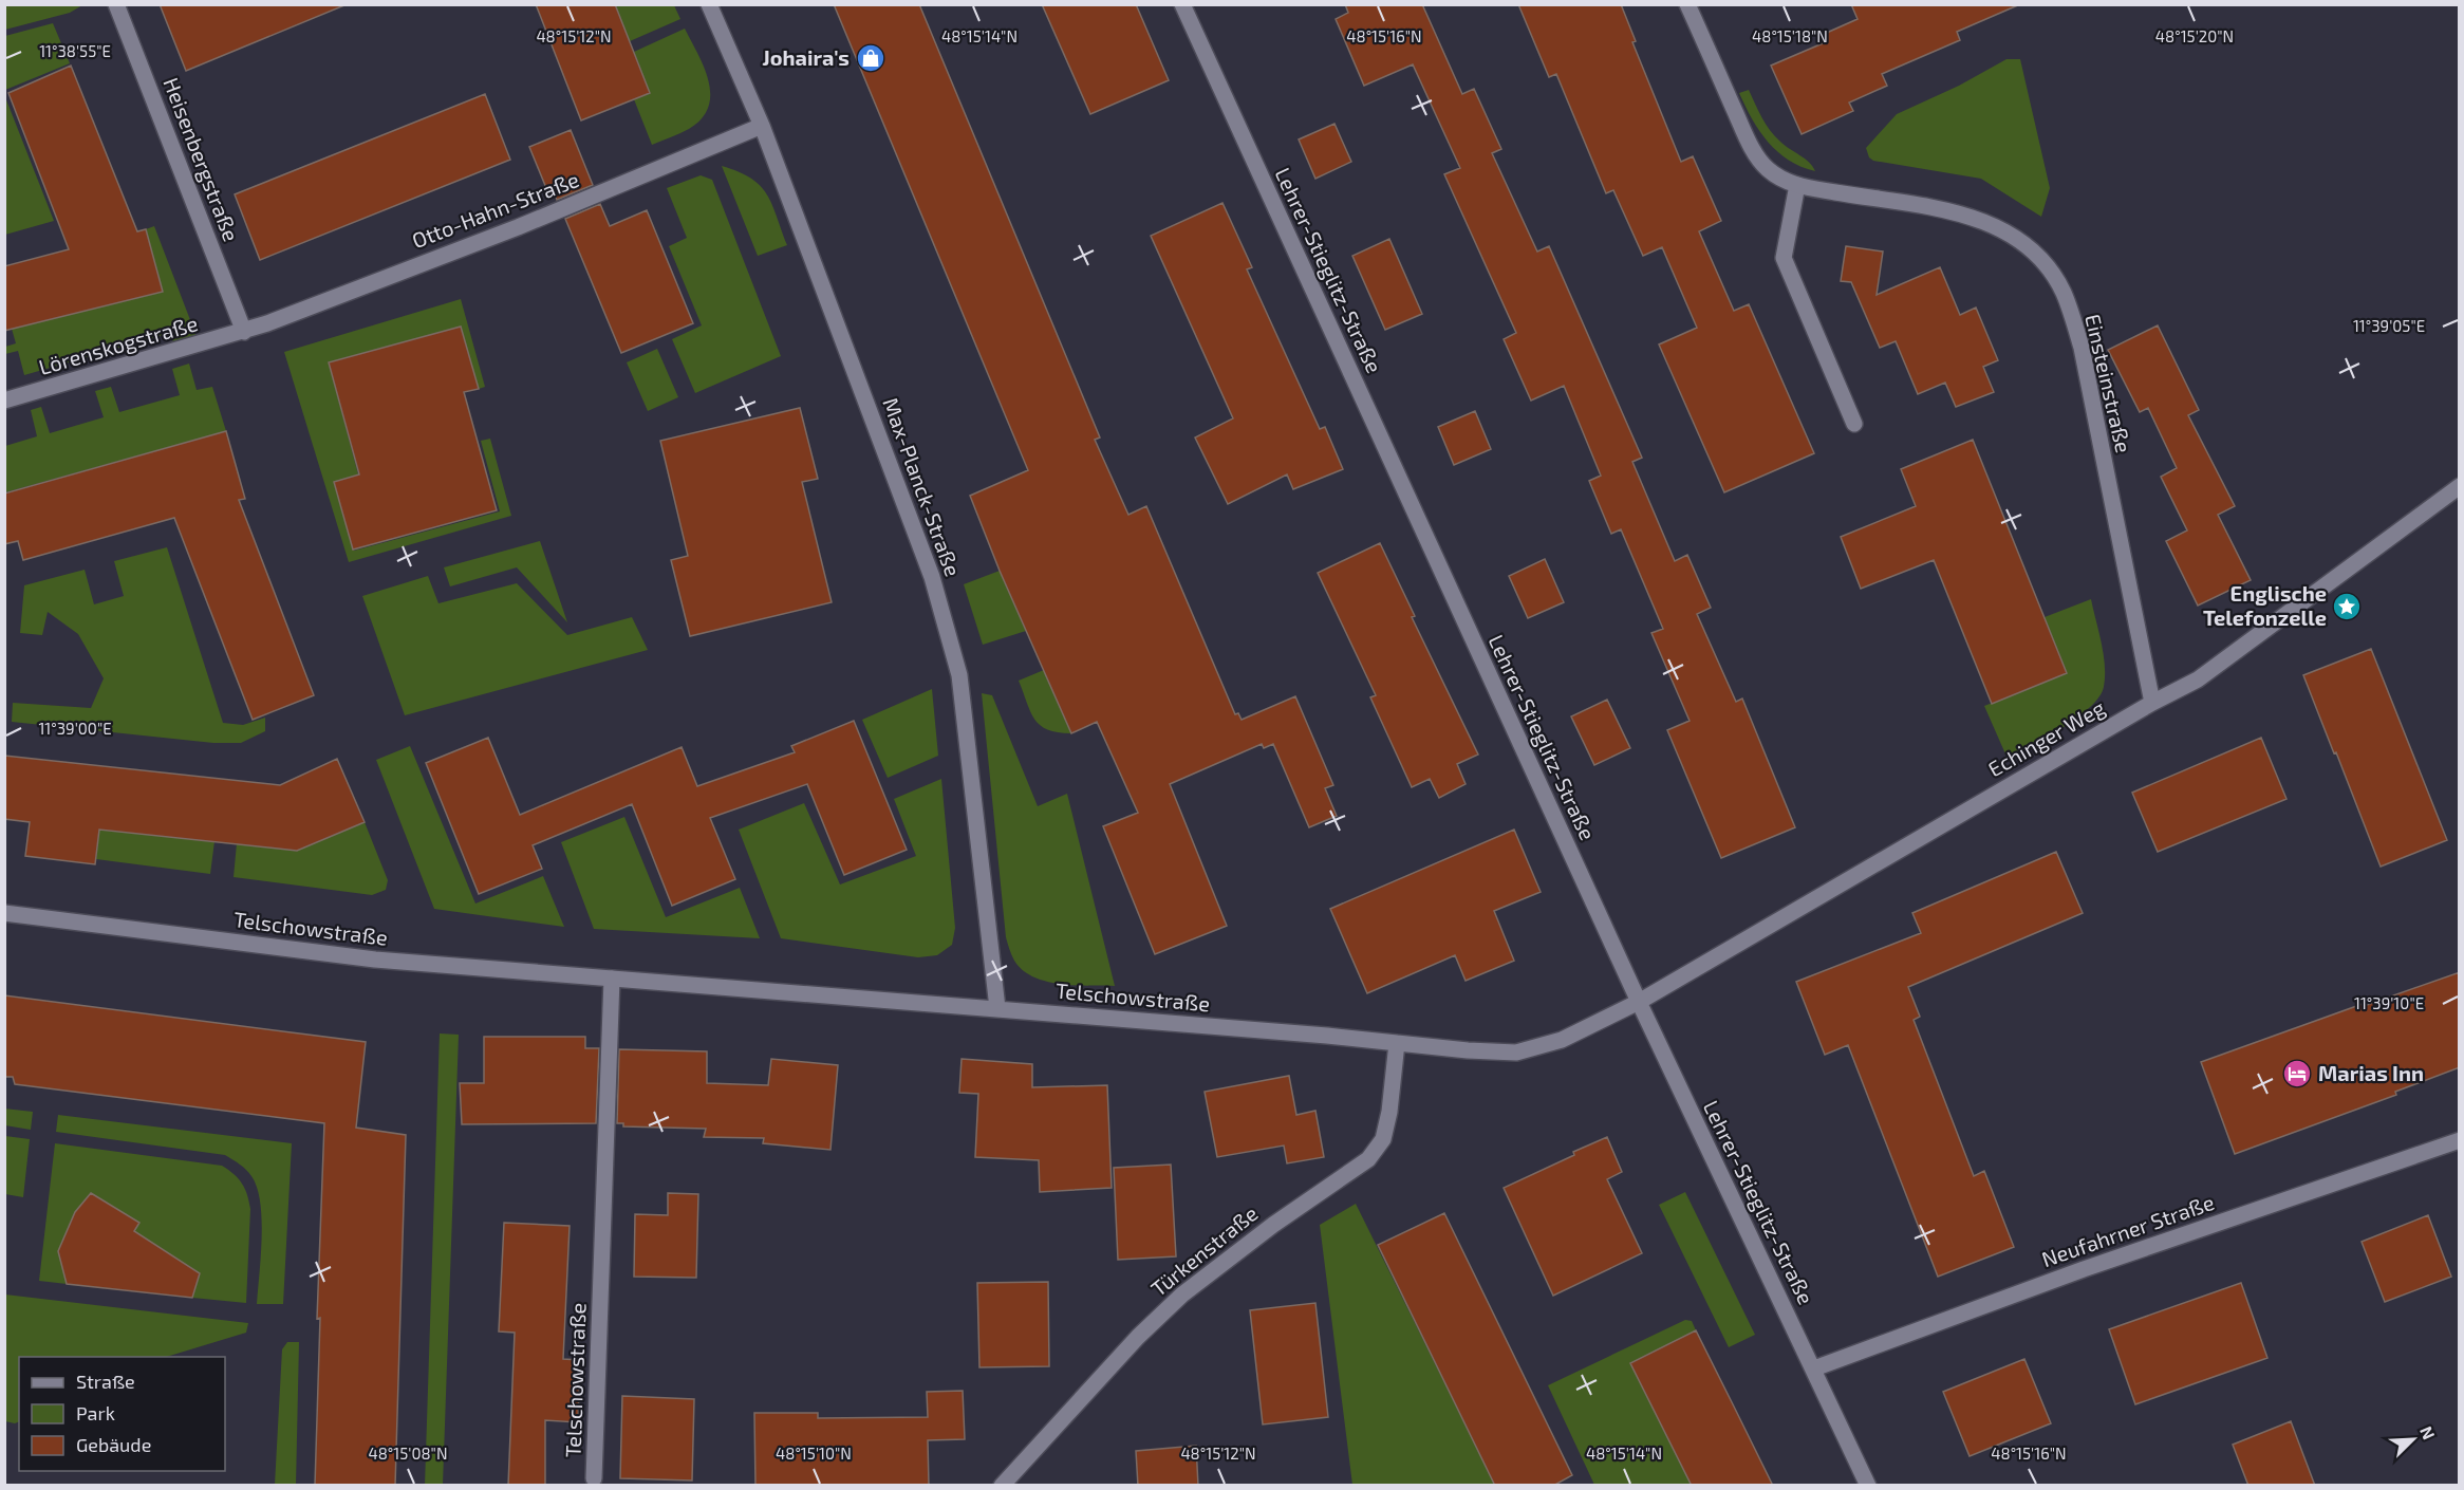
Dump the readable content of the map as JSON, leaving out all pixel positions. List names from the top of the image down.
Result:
{
  "streets": {
    "street": [
      "Heisenbergstraße",
      "Otto-Hahn-Straße",
      "Lehrer-Stieglitz-Straße",
      "Lörenskogstraße",
      "Einsteinstraße",
      "Max-Planck-Straße",
      "Echinger Weg",
      "Telschowstraße",
      "Neufahrner Straße",
      "Türkenstraße"
    ]
  },
  "crossings": [
    ["Heisenbergstraße", "Otto-Hahn-Straße"],
    ["Heisenbergstraße", "Lörenskogstraße"],
    ["Otto-Hahn-Straße", "Lörenskogstraße"],
    ["Otto-Hahn-Straße", "Max-Planck-Straße"],
    ["Lehrer-Stieglitz-Straße", "Echinger Weg"],
    ["Lehrer-Stieglitz-Straße", "Telschowstraße"],
    ["Lehrer-Stieglitz-Straße", "Neufahrner Straße"],
    ["Einsteinstraße", "Echinger Weg"],
    ["Max-Planck-Straße", "Telschowstraße"],
    ["Echinger Weg", "Telschowstraße"],
    ["Telschowstraße", "Türkenstraße"]
  ],
  "places": {
    "shop": ["Johaira's"],
    "place": ["Englische Telefonzelle"],
    "hotel": ["Marias Inn"]
  },
  "legend": ["Straße", "Park", "Gebäude"],
  "north": "top right",
  "coordinates": [
    "48°15'12\"N",
    "48°15'18\"N",
    "48°15'20\"N",
    "48°15'14\"N",
    "48°15'16\"N",
    "11°38'55\"E",
    "11°39'05\"E",
    "11°39'00\"E",
    "11°39'10\"E",
    "48°15'08\"N",
    "48°15'10\"N"
  ]
}
